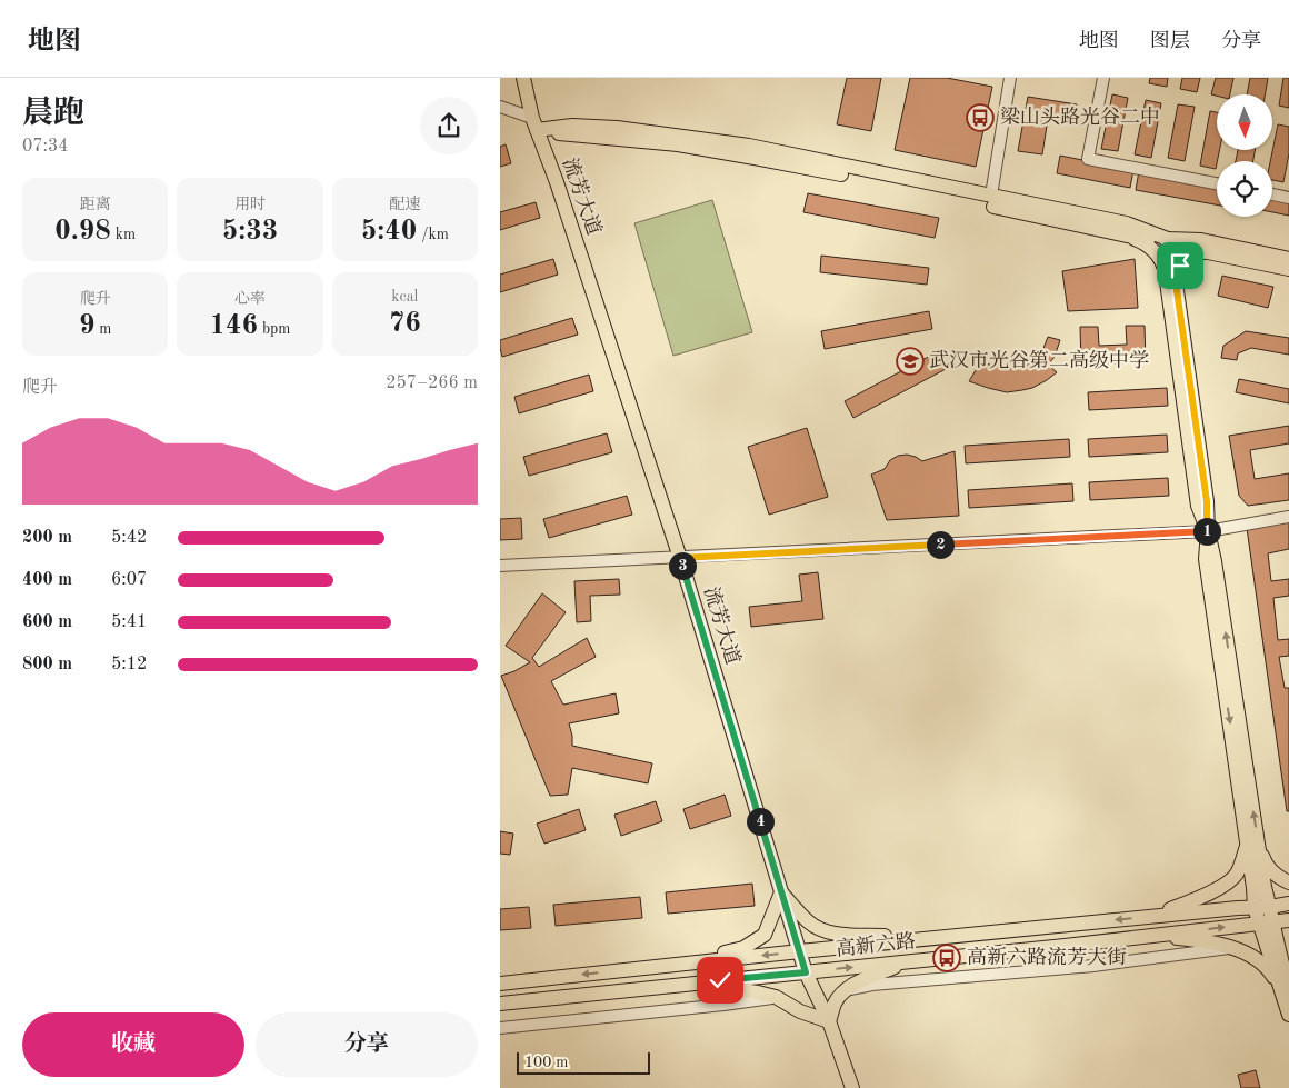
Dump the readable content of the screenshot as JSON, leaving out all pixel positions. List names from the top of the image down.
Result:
{
  "streets": {
    "main road": ["流芳大道", "高新六路"]
  },
  "crossings": [
    ["流芳大道", "高新六路"]
  ],
  "places": {
    "bus stop": ["梁山头路光谷二中", "高新六路流芳大街"],
    "school or university": ["武汉市光谷第二高级中学"]
  },
  "scale_bar": "100 m",
  "north": "bottom",
  "page": {
    "header": "地图",
    "nav": ["地图", "图层", "分享"],
    "heading": ["晨跑", "07:34"],
    "stats": [
      ["距离", "0.98 km"],
      ["用时", "5:33"],
      ["配速", "5:40 /km"],
      ["爬升", "9 m"],
      ["心率", "146 bpm"],
      ["kcal", "76"]
    ],
    "chart": ["爬升", "257–266 m"],
    "list": [
      {
        "name": "200 m",
        "note": "5:42"
      },
      {
        "name": "400 m",
        "note": "6:07"
      },
      {
        "name": "600 m",
        "note": "5:41"
      },
      {
        "name": "800 m",
        "note": "5:12"
      }
    ],
    "pins": [
      "1",
      "2",
      "3",
      "4"
    ],
    "buttons": ["收藏", "分享"],
    "scale": "100 m"
  }
}
